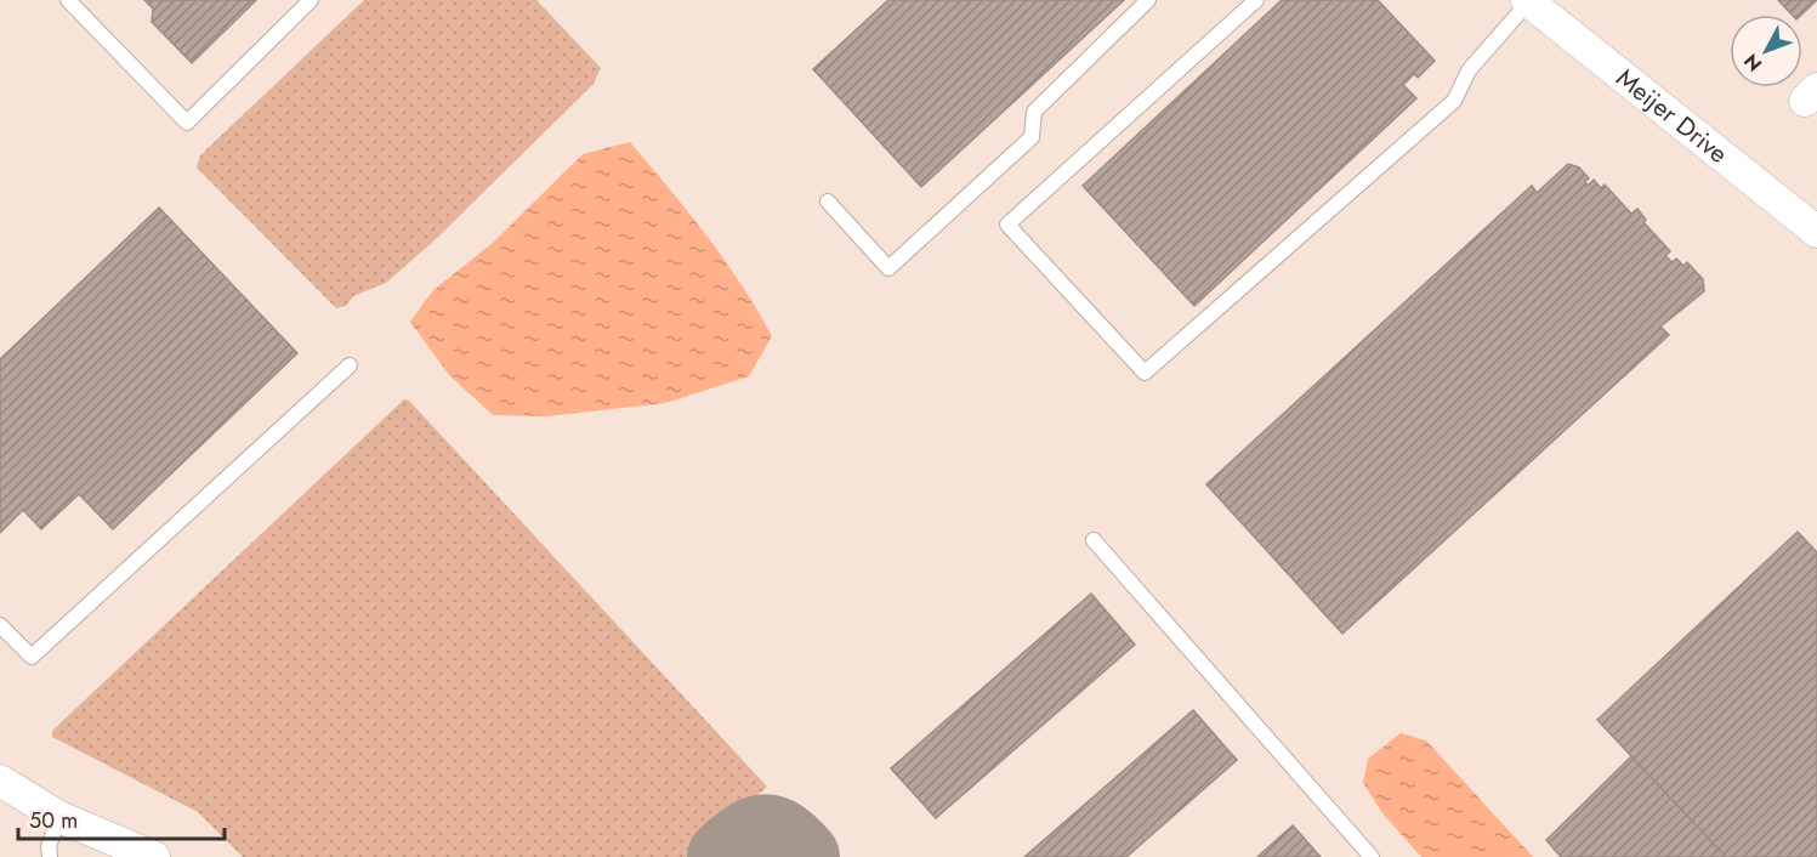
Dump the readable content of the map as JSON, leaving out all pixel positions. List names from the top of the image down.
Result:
{
  "streets": {
    "street": ["Meijer Drive"]
  },
  "scale_bar": "50 m",
  "north": "bottom left"
}
